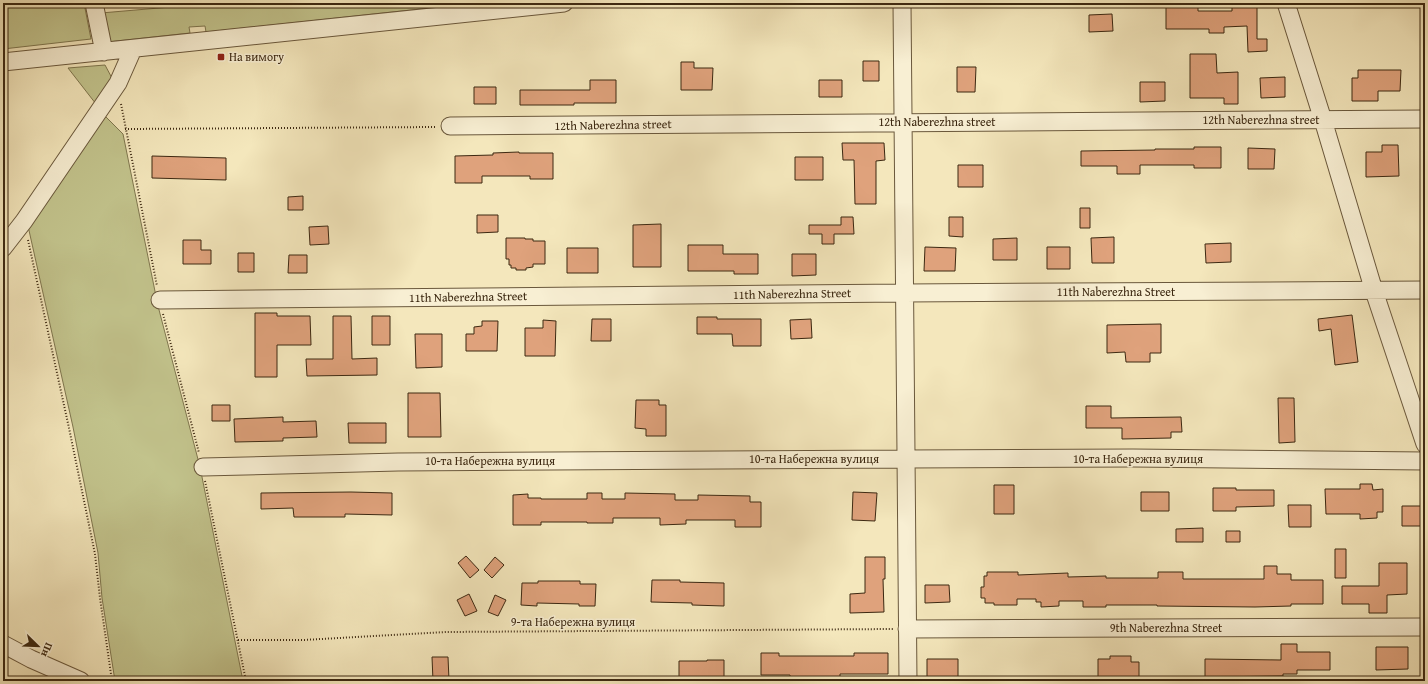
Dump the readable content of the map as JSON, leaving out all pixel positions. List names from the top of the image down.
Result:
{
  "streets": {
    "street": [
      "12th Naberezhna street",
      "11th Naberezhna Street",
      "10-та Набережна вулиця",
      "9th Naberezhna Street"
    ],
    "path": ["9-та Набережна вулиця"]
  },
  "crossings": [
    ["9-та Набережна вулиця", "9th Naberezhna Street"]
  ],
  "places": {
    "transit": ["На вимогу"]
  },
  "north": "bottom right"
}
